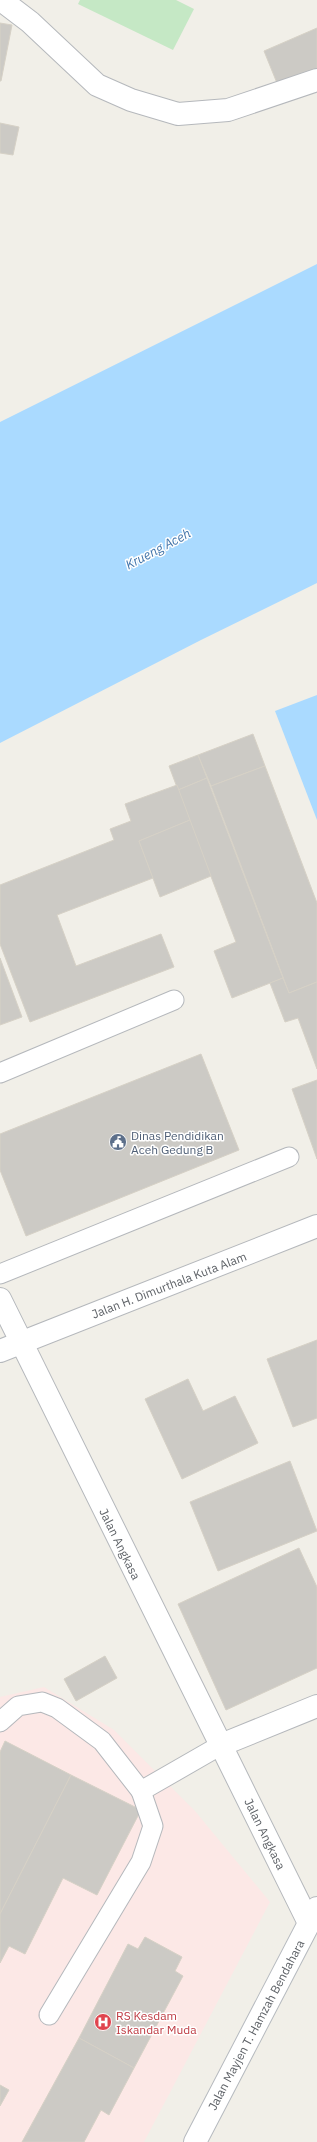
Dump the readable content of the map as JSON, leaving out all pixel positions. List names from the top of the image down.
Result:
{
  "streets": {
    "street": ["Jalan H. Dimurthala Kuta Alam", "Jalan Angkasa", "Jalan Mayjen T. Hamzah Bendahara"]
  },
  "crossings": [
    ["Jalan H. Dimurthala Kuta Alam", "Jalan Angkasa"],
    ["Jalan Angkasa", "Jalan Mayjen T. Hamzah Bendahara"]
  ],
  "water": ["Krueng Aceh"],
  "places": {
    "public building": ["Dinas Pendidikan Aceh Gedung B"],
    "hospital": ["RS Kesdam Iskandar Muda"]
  }
}
